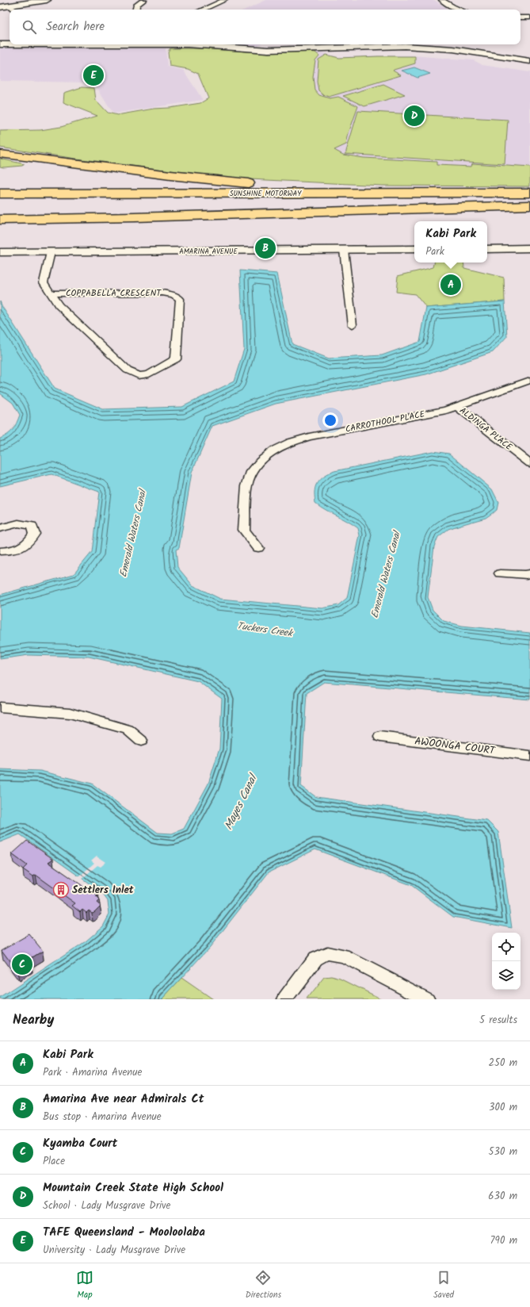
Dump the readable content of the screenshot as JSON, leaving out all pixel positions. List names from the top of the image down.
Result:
{
  "streets": {
    "highway": ["SUNSHINE MOTORWAY"],
    "street": [
      "AMARINA AVENUE",
      "COPPABELLA CRESCENT",
      "CARROTHOOL PLACE",
      "ALDINGA PLACE",
      "AWOONGA COURT"
    ]
  },
  "crossings": [
    ["AMARINA AVENUE", "COPPABELLA CRESCENT"],
    ["CARROTHOOL PLACE", "ALDINGA PLACE"]
  ],
  "water": ["Emerald Waters Canal", "Tuckers Creek", "Mayes Canal"],
  "places": {
    "building": ["Settlers Inlet"]
  },
  "page": {
    "search": "Search here",
    "pins": [
      "E",
      "D",
      "B",
      "A",
      "C"
    ],
    "popup": ["Kabi Park", "Park"],
    "heading": ["Nearby", "5 results"],
    "list": [
      {
        "mark": "A",
        "name": "Kabi Park",
        "note": "Park · Amarina Avenue",
        "value": "250 m"
      },
      {
        "mark": "B",
        "name": "Amarina Ave near Admirals Ct",
        "note": "Bus stop · Amarina Avenue",
        "value": "300 m"
      },
      {
        "mark": "C",
        "name": "Kyamba Court",
        "note": "Place",
        "value": "530 m"
      },
      {
        "mark": "D",
        "name": "Mountain Creek State High School",
        "note": "School · Lady Musgrave Drive",
        "value": "630 m"
      },
      {
        "mark": "E",
        "name": "TAFE Queensland - Mooloolaba",
        "note": "University · Lady Musgrave Drive",
        "value": "790 m"
      }
    ],
    "nav": ["Map", "Directions", "Saved"]
  }
}
